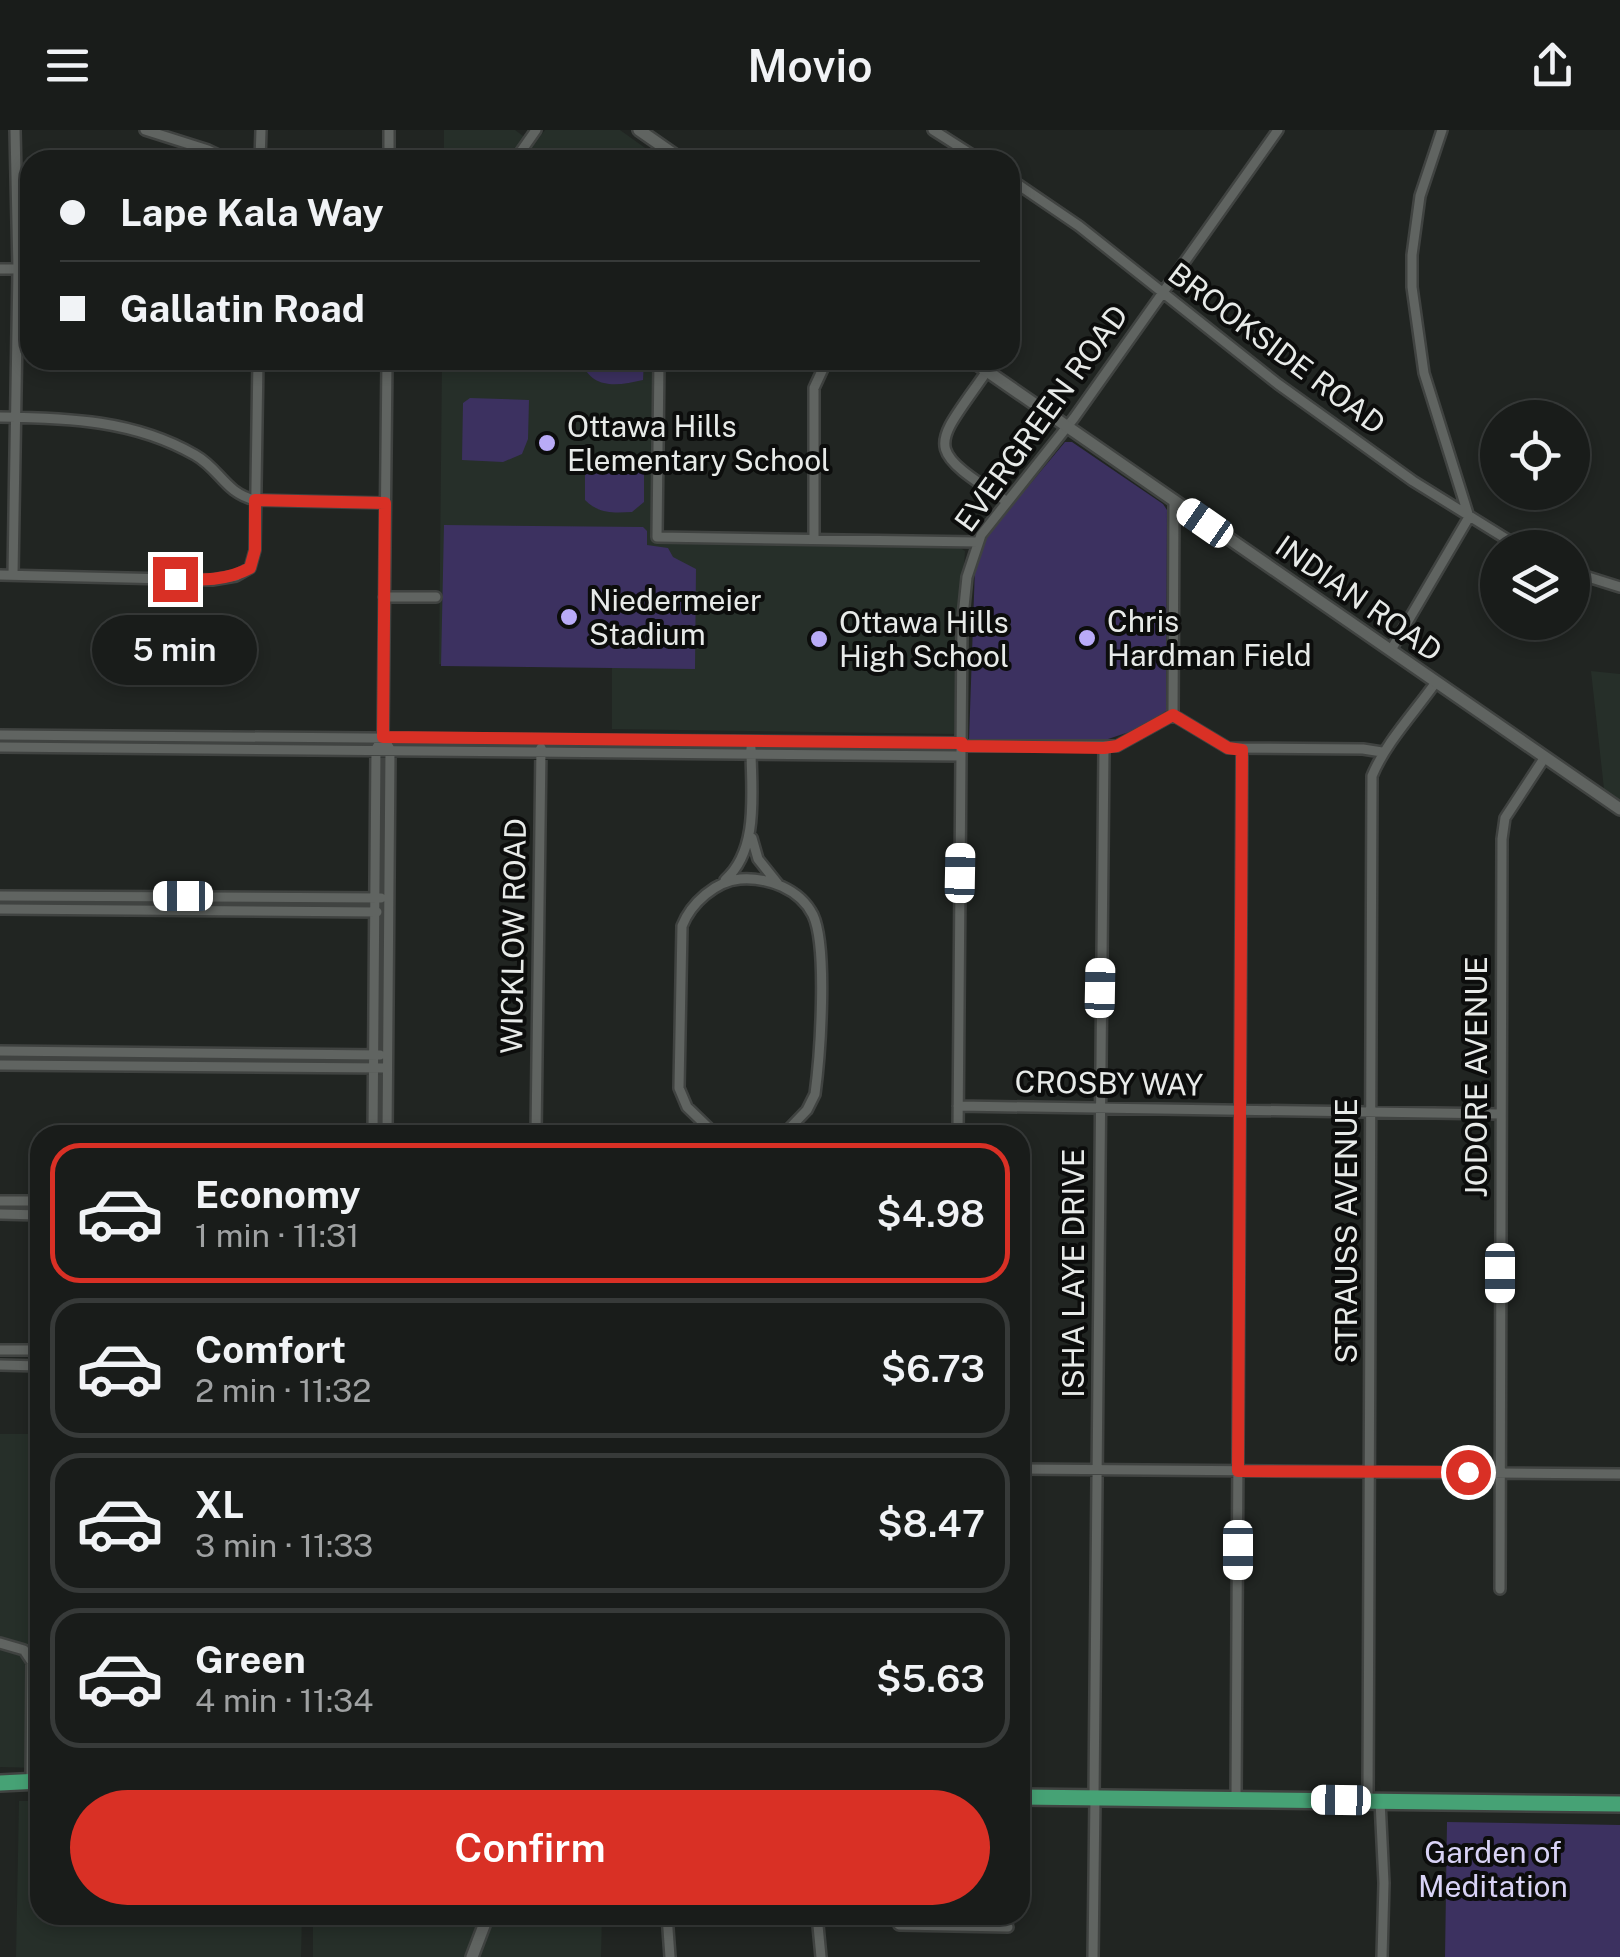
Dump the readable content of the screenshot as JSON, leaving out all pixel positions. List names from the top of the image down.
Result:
{
  "streets": {
    "street": [
      "BROOKSIDE ROAD",
      "EVERGREEN ROAD",
      "INDIAN ROAD",
      "WICKLOW ROAD",
      "JODORE AVENUE",
      "CROSBY WAY",
      "STRAUSS AVENUE",
      "ISHA LAYE DRIVE"
    ]
  },
  "crossings": [
    ["BROOKSIDE ROAD", "EVERGREEN ROAD"],
    ["EVERGREEN ROAD", "INDIAN ROAD"],
    ["EVERGREEN ROAD", "CROSBY WAY"],
    ["INDIAN ROAD", "JODORE AVENUE"],
    ["INDIAN ROAD", "STRAUSS AVENUE"],
    ["JODORE AVENUE", "CROSBY WAY"],
    ["CROSBY WAY", "STRAUSS AVENUE"],
    ["CROSBY WAY", "ISHA LAYE DRIVE"]
  ],
  "parks": ["Garden of Meditation"],
  "places": [
    "Ottawa Hills Elementary School",
    "Niedermeier Stadium",
    "Chris Hardman Field",
    "Ottawa Hills High School"
  ],
  "page": {
    "header": "Movio",
    "banner": ["Lape Kala Way", "Gallatin Road"],
    "bubble": "5 min",
    "list": [
      {
        "name": "Economy",
        "note": "1 min · 11:31",
        "value": "$4.98"
      },
      {
        "name": "Comfort",
        "note": "2 min · 11:32",
        "value": "$6.73"
      },
      {
        "name": "XL",
        "note": "3 min · 11:33",
        "value": "$8.47"
      },
      {
        "name": "Green",
        "note": "4 min · 11:34",
        "value": "$5.63"
      }
    ],
    "buttons": "Confirm"
  }
}
